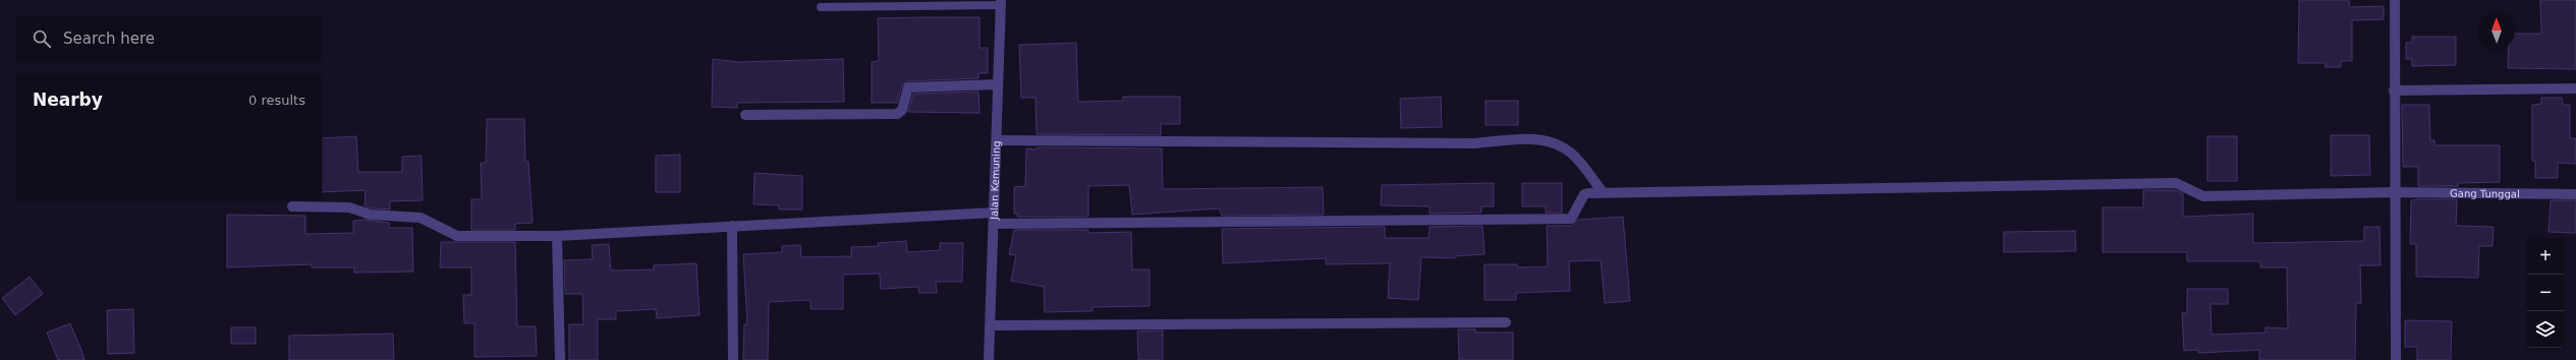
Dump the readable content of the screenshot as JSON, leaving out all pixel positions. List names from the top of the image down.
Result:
{
  "streets": {
    "street": ["Jalan Kemuning", "Gang Tunggal"]
  },
  "crossings": [
    ["Jalan Kemuning", "Gang Tunggal"]
  ],
  "north": "top",
  "page": {
    "search": "Search here",
    "heading": ["Nearby", "0 results"],
    "map_buttons": ["+", "−"]
  }
}
